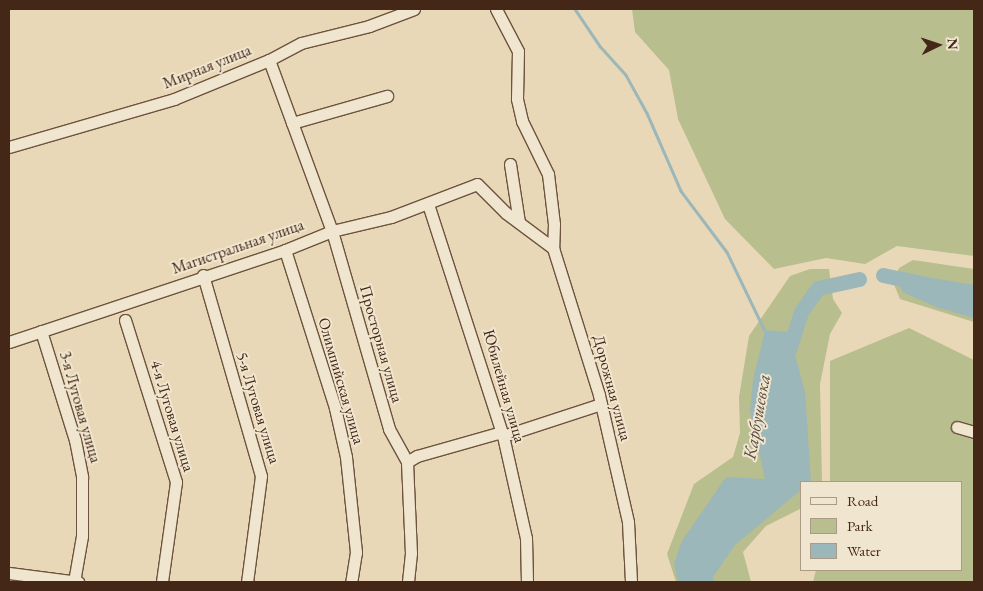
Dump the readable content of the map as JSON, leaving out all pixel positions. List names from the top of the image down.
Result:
{
  "streets": {
    "street": [
      "Мирная улица",
      "Магистральная улица",
      "Просторная улица",
      "Олимпийская улица",
      "Юбилейная улица",
      "Дорожная улица",
      "3-я Луговая улица",
      "5-я Луговая улица",
      "4-я Луговая улица"
    ]
  },
  "crossings": [
    ["Мирная улица", "Просторная улица"],
    ["Магистральная улица", "Просторная улица"],
    ["Магистральная улица", "Олимпийская улица"],
    ["Магистральная улица", "Юбилейная улица"],
    ["Магистральная улица", "3-я Луговая улица"],
    ["Магистральная улица", "5-я Луговая улица"]
  ],
  "water": ["Карбушевка"],
  "legend": ["Road", "Park", "Water"],
  "north": "right"
}
